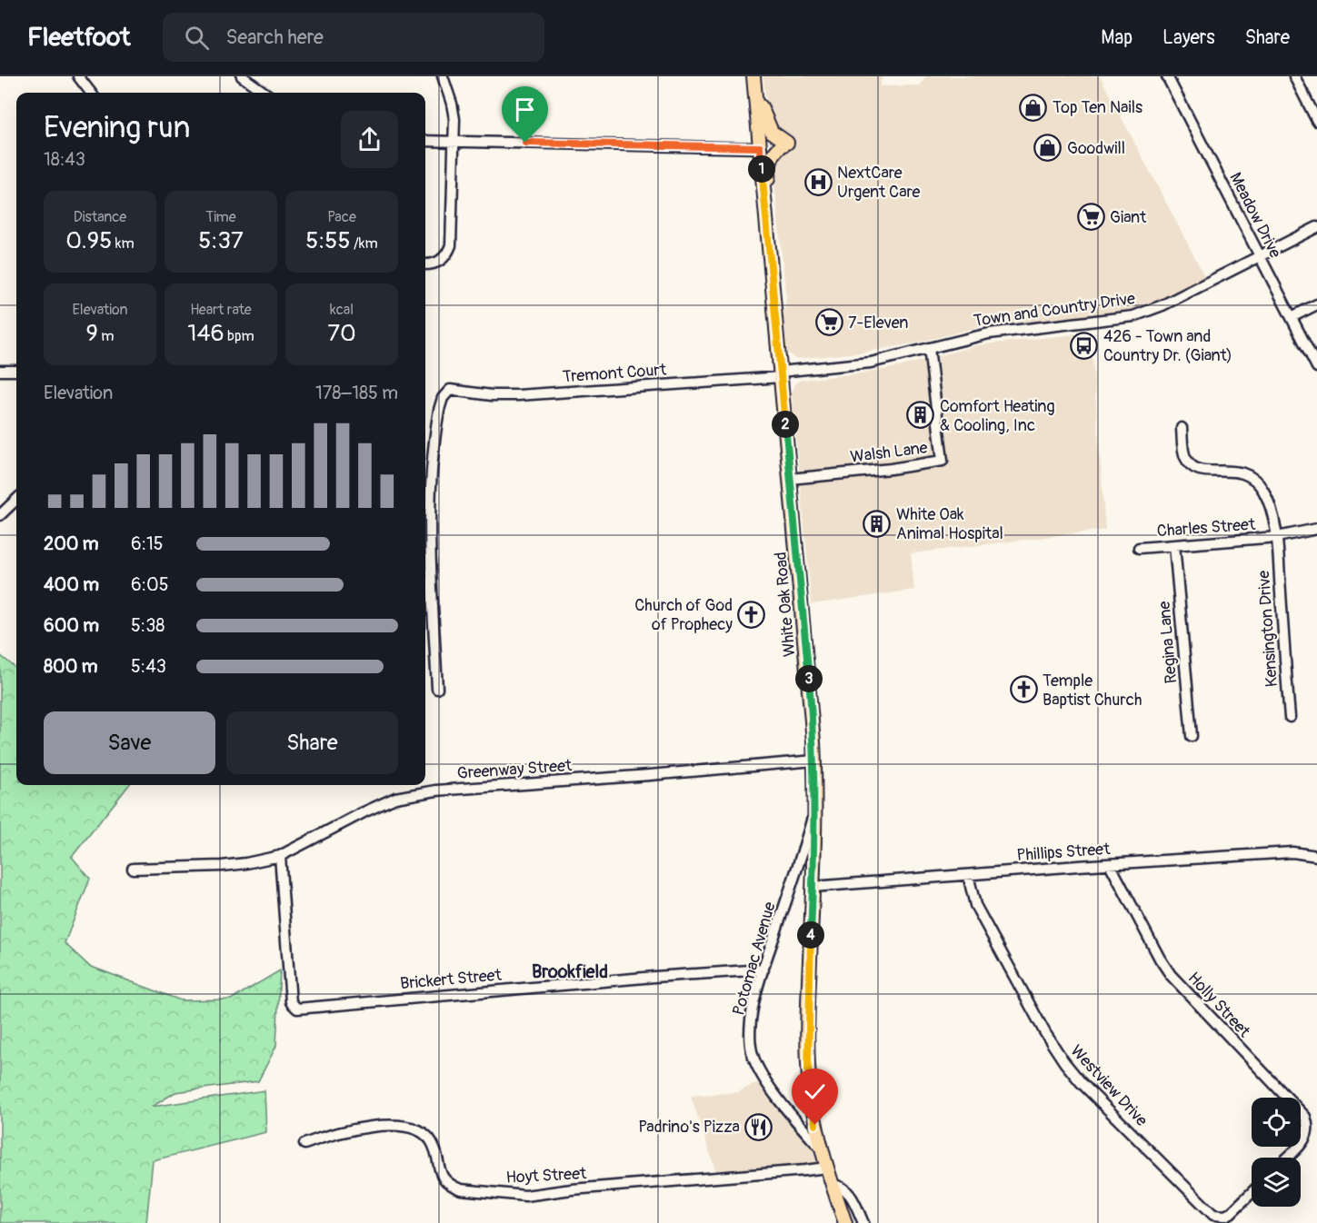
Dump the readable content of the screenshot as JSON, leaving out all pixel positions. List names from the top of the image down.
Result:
{
  "streets": {
    "main road": ["White Oak Road"],
    "street": [
      "Meadow Drive",
      "Town and Country Drive",
      "Tremont Court",
      "Walsh Lane",
      "Charles Street",
      "Kensington Drive",
      "Regina Lane",
      "Greenway Street",
      "Phillips Street",
      "Potomac Avenue",
      "Brickert Street",
      "Holly Street",
      "Westview Drive",
      "Hoyt Street"
    ]
  },
  "crossings": [
    ["Meadow Drive", "Town and Country Drive"],
    ["Town and Country Drive", "Tremont Court"],
    ["Town and Country Drive", "Walsh Lane"],
    ["Town and Country Drive", "White Oak Road"],
    ["Tremont Court", "White Oak Road"],
    ["Walsh Lane", "White Oak Road"],
    ["Charles Street", "Kensington Drive"],
    ["Charles Street", "Regina Lane"],
    ["White Oak Road", "Greenway Street"],
    ["White Oak Road", "Phillips Street"],
    ["White Oak Road", "Potomac Avenue"],
    ["White Oak Road", "Hoyt Street"],
    ["Greenway Street", "Brickert Street"],
    ["Phillips Street", "Holly Street"],
    ["Phillips Street", "Westview Drive"],
    ["Potomac Avenue", "Brickert Street"]
  ],
  "districts": ["Brookfield"],
  "places": {
    "shop": ["Top Ten Nails", "Goodwill"],
    "hospital": ["NextCare Urgent Care"],
    "supermarket": ["Giant", "7-Eleven"],
    "bus stop": ["426 - Town and Country Dr. (Giant)"],
    "building": ["Comfort Heating & Cooling, Inc", "White Oak Animal Hospital"],
    "church": ["Church of God of Prophecy", "Temple Baptist Church"],
    "restaurant": ["Padrino's Pizza"]
  },
  "page": {
    "header": "Fleetfoot",
    "search": "Search here",
    "nav": ["Map", "Layers", "Share"],
    "heading": ["Evening run", "18:43"],
    "pins": [
      "1",
      "2",
      "3",
      "4"
    ],
    "stats": [
      ["Distance", "0.95 km"],
      ["Time", "5:37"],
      ["Pace", "5:55 /km"],
      ["Elevation", "9 m"],
      ["Heart rate", "146 bpm"],
      ["kcal", "70"]
    ],
    "chart": ["Elevation", "178–185 m"],
    "list": [
      {
        "name": "200 m",
        "note": "6:15"
      },
      {
        "name": "400 m",
        "note": "6:05"
      },
      {
        "name": "600 m",
        "note": "5:38"
      },
      {
        "name": "800 m",
        "note": "5:43"
      }
    ],
    "buttons": ["Save", "Share"]
  }
}
